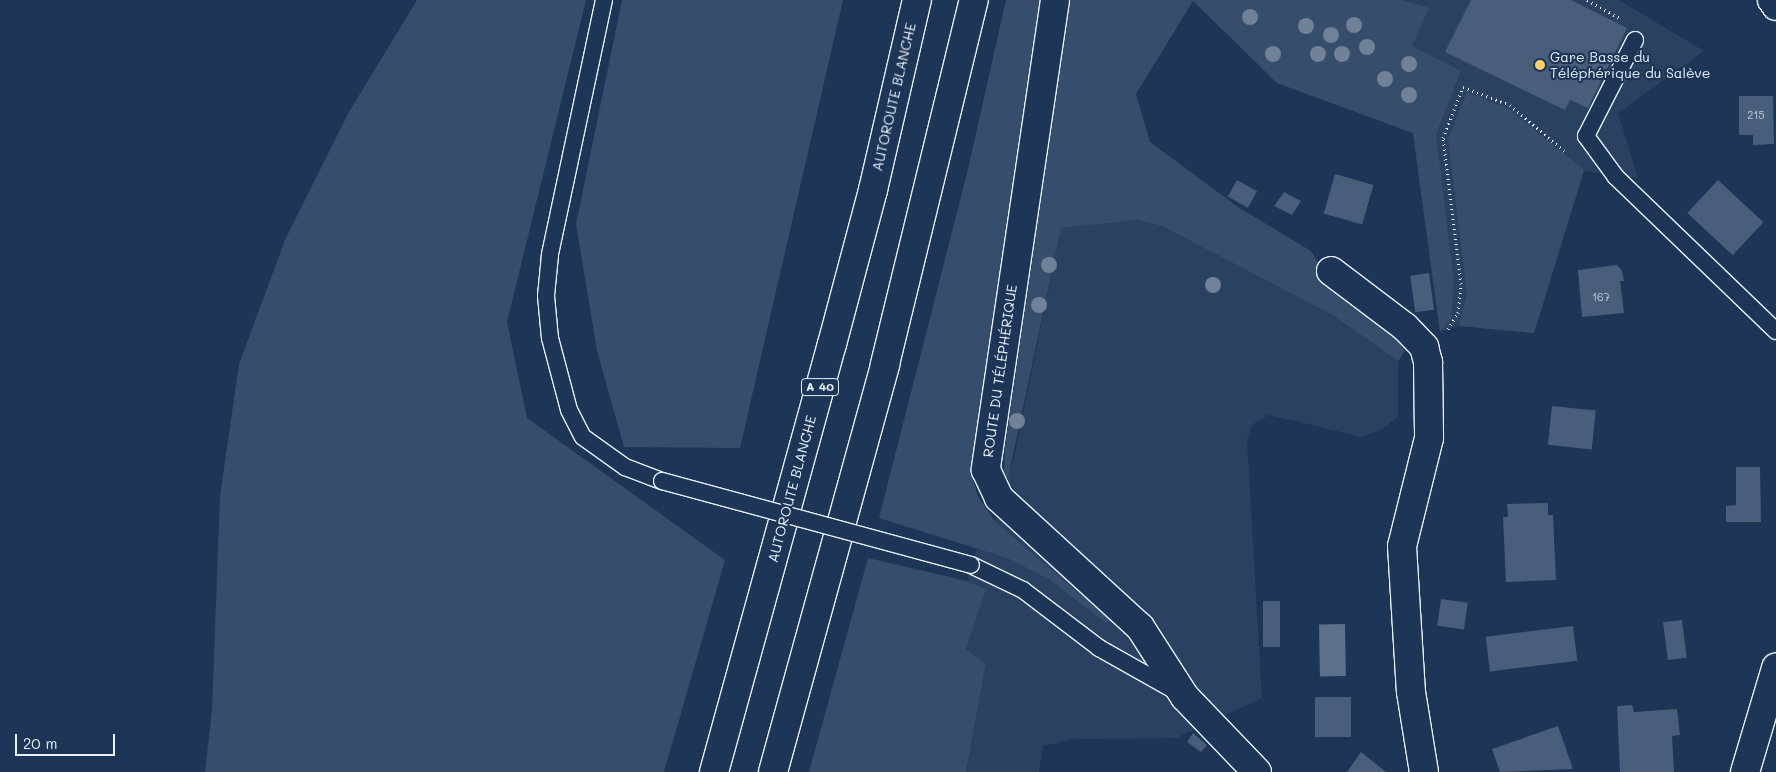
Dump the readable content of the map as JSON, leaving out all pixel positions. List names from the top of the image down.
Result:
{
  "streets": {
    "main road": ["AUTOROUTE BLANCHE", "ROUTE DU TÉLÉPHÉRIQUE", "A 40"]
  },
  "places": ["Gare Basse du Téléphérique du Salève"],
  "house_numbers": ["215", "167"],
  "scale_bar": "20 m"
}
